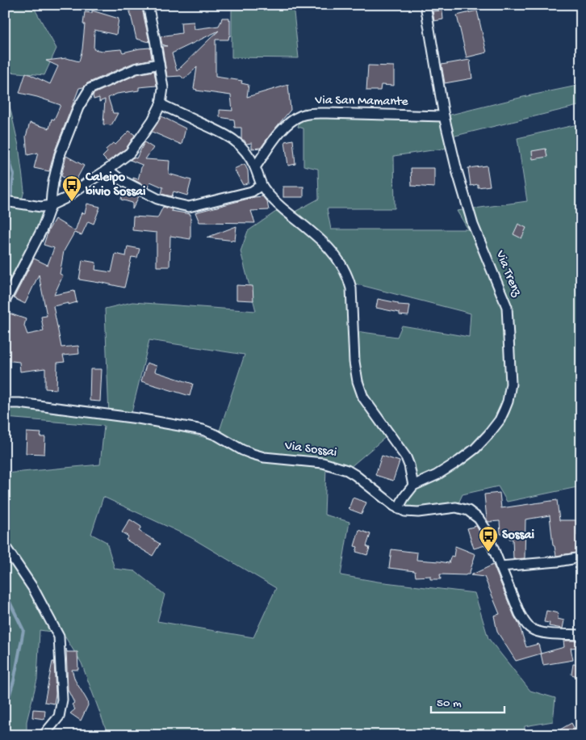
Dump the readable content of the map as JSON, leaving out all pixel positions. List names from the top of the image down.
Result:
{
  "streets": {
    "street": ["Via San Mamante", "Via Trenz", "Via Sossai"]
  },
  "crossings": [
    ["Via San Mamante", "Via Trenz"]
  ],
  "places": {
    "bus stop": ["Caleipo bivio Sossai", "Sossai"]
  },
  "scale_bar": "50 m"
}
